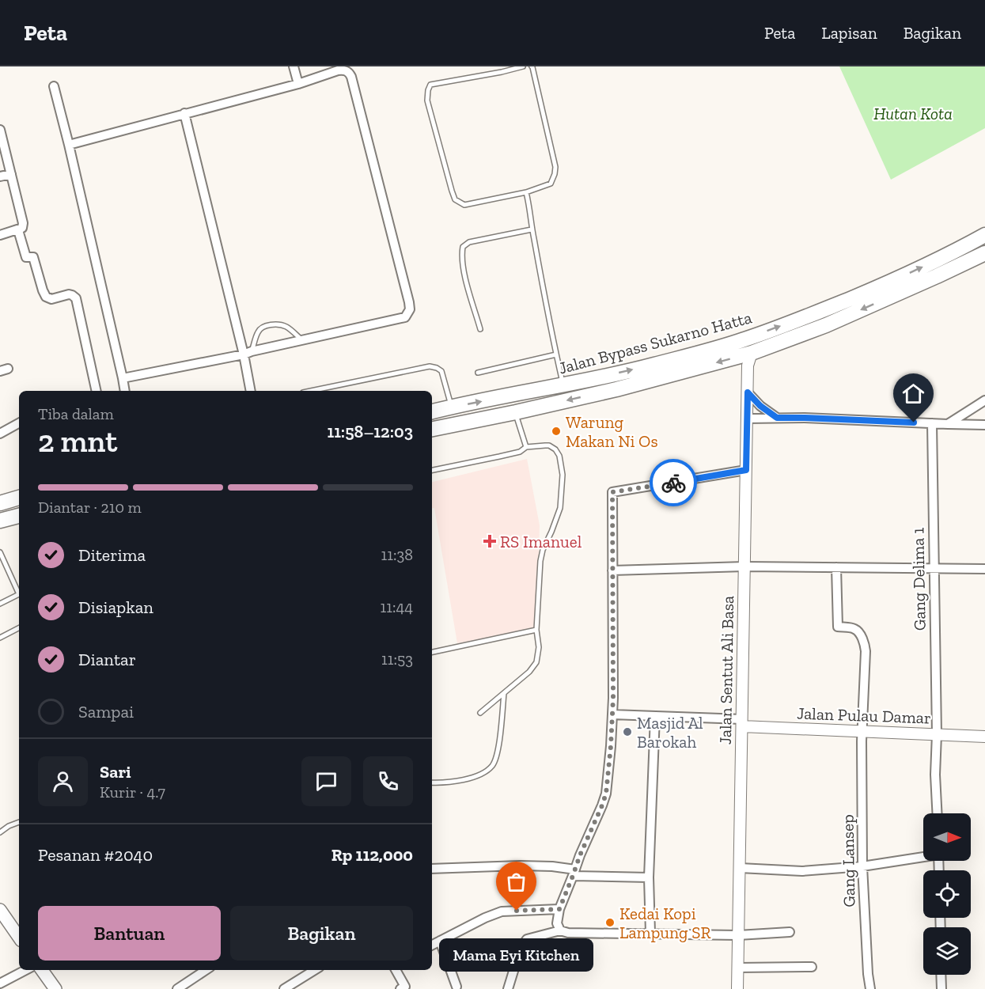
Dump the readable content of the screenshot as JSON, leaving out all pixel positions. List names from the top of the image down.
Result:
{
  "streets": {
    "highway": ["Jalan Bypass Sukarno Hatta"],
    "street": [
      "Gang Delima 1",
      "Jalan Sentut Ali Basa",
      "Jalan Pulau Damar",
      "Gang Lansep"
    ]
  },
  "crossings": [
    ["Jalan Bypass Sukarno Hatta", "Jalan Sentut Ali Basa"],
    ["Gang Delima 1", "Jalan Pulau Damar"],
    ["Jalan Sentut Ali Basa", "Jalan Pulau Damar"],
    ["Jalan Pulau Damar", "Gang Lansep"]
  ],
  "parks": ["Hutan Kota"],
  "places": {
    "other": [
      "Warung Makan Ni Os",
      "Masjid Al Barokah",
      "Mama Eyi Kitchen",
      "Kedai Kopi Lampung SR"
    ],
    "health": ["RS Imanuel"]
  },
  "north": "right",
  "page": {
    "header": "Peta",
    "nav": ["Peta", "Lapisan", "Bagikan"],
    "heading": ["2 mnt", "Tiba dalam", "11:58–12:03"],
    "panel": [
      "Sari",
      "Kurir · 4.7",
      "Pesanan #2040",
      "Rp 112,000"
    ],
    "bar": "Diantar · 210 m",
    "list": [
      ["Diterima", "11:38"],
      ["Disiapkan", "11:44"],
      ["Diantar", "11:53"],
      "Sampai"
    ],
    "buttons": ["Bantuan", "Bagikan"],
    "bubble": "Mama Eyi Kitchen"
  }
}
